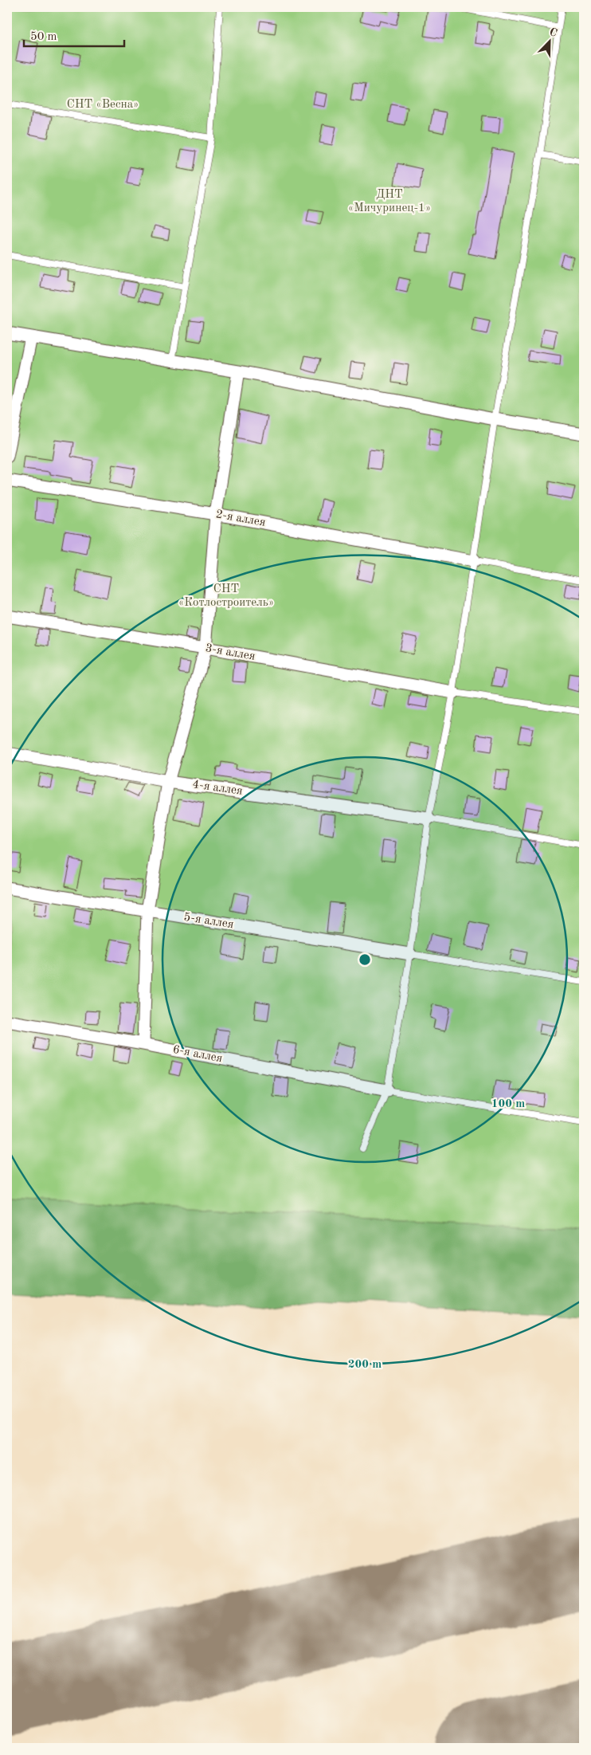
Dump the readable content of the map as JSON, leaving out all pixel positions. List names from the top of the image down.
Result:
{
  "streets": {
    "street": [
      "2-я аллея",
      "3-я аллея",
      "4-я аллея",
      "5-я аллея",
      "6-я аллея"
    ]
  },
  "parks": ["СНТ «Весна»", "ДНТ «Мичуринец-1»", "СНТ «Котлостроитель»"],
  "scale_bar": "50 m",
  "north": "top right",
  "rings": ["100 m", "200 m"]
}
